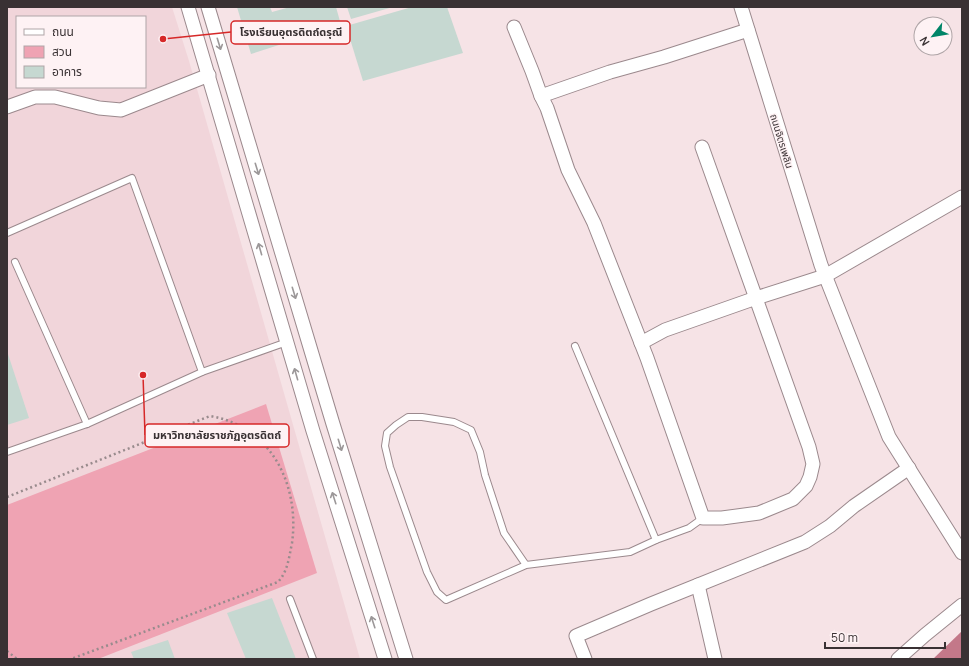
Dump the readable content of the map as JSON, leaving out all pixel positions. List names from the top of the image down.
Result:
{
  "streets": {
    "street": ["ถนนจิตรเพลิน"]
  },
  "places": ["โรงเรียนอุตรดิตถ์ดรุณี", "มหาวิทยาลัยราชภัฏอุตรดิตถ์"],
  "legend": ["ถนน", "สวน", "อาคาร"],
  "scale_bar": "50 m",
  "north": "bottom left"
}
